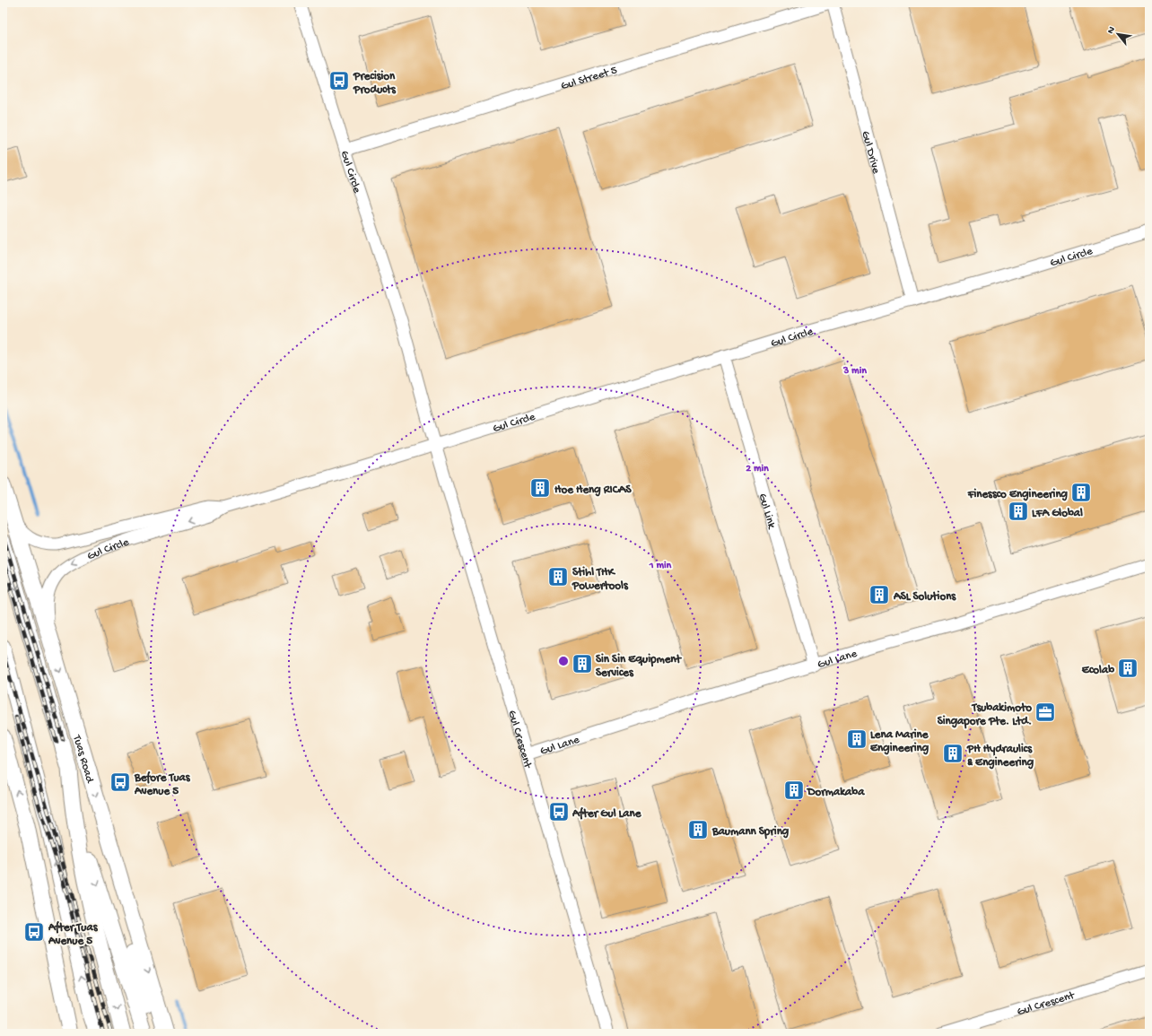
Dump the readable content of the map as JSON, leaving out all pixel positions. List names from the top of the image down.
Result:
{
  "streets": {
    "main road": ["Tuas Road"],
    "street": [
      "Gul Street 5",
      "Gul Drive",
      "Gul Circle",
      "Gul Link",
      "Gul Lane",
      "Gul Crescent"
    ]
  },
  "crossings": [
    ["Gul Street 5", "Gul Drive"],
    ["Gul Street 5", "Gul Circle"],
    ["Gul Drive", "Gul Circle"],
    ["Gul Circle", "Gul Link"],
    ["Gul Circle", "Gul Crescent"],
    ["Gul Circle", "Tuas Road"],
    ["Gul Link", "Gul Lane"],
    ["Gul Lane", "Gul Crescent"]
  ],
  "places": {
    "bus stop": [
      "Precision Products",
      "Before Tuas Avenue 5",
      "After Gul Lane",
      "After Tuas Avenue 5"
    ],
    "building": [
      "Hoe Heng RICAS",
      "Finessco Engineering",
      "LFA Global",
      "Stihl THK Powertools",
      "ASL Solutions",
      "Sin Sin Equipment Services",
      "Ecolab",
      "Lena Marine Engineering",
      "PH Hydraulics & Engineering",
      "Dormakaba",
      "Baumann Spring"
    ],
    "office": ["Tsubakimoto Singapore Pte. Ltd."]
  },
  "north": "top left",
  "rings": ["3 min", "2 min", "1 min"]
}
